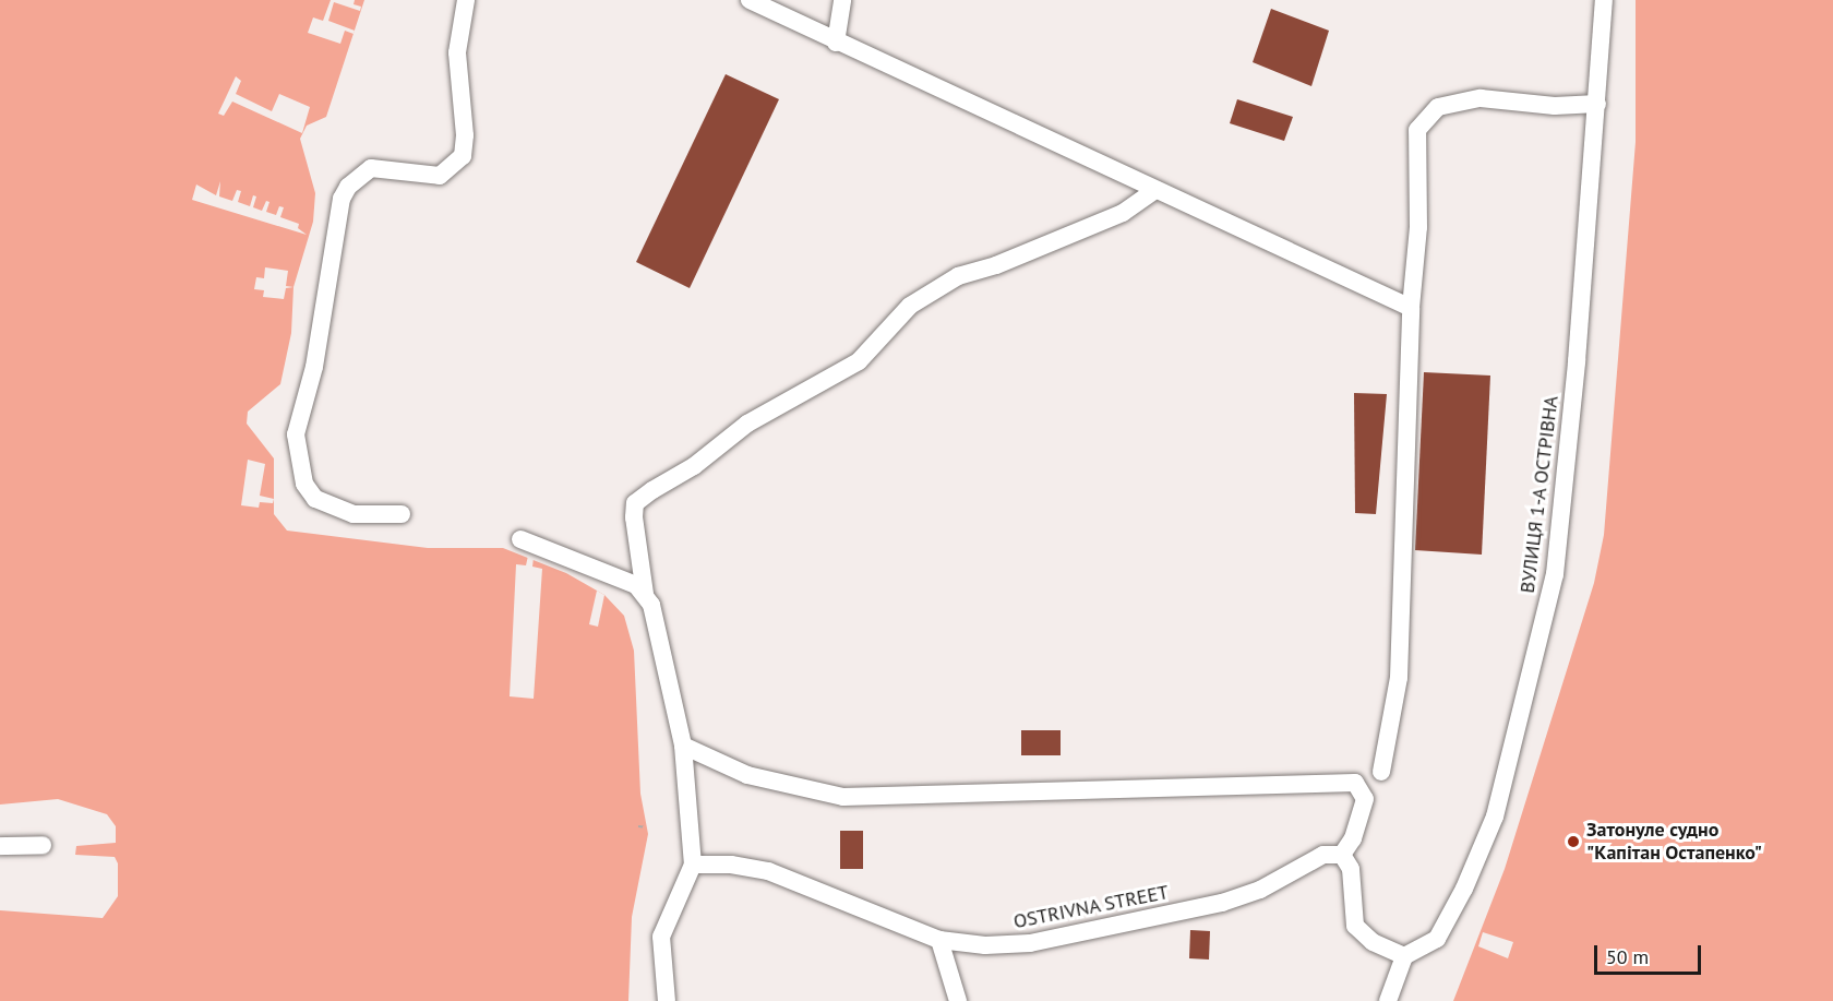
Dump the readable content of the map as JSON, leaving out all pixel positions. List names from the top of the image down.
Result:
{
  "streets": {
    "street": ["ВУЛИЦЯ 1-А ОСТРІВНА", "OSTRIVNA STREET"]
  },
  "places": ["Затонуле судно \"Капітан Остапенко\""],
  "scale_bar": "50 m"
}
